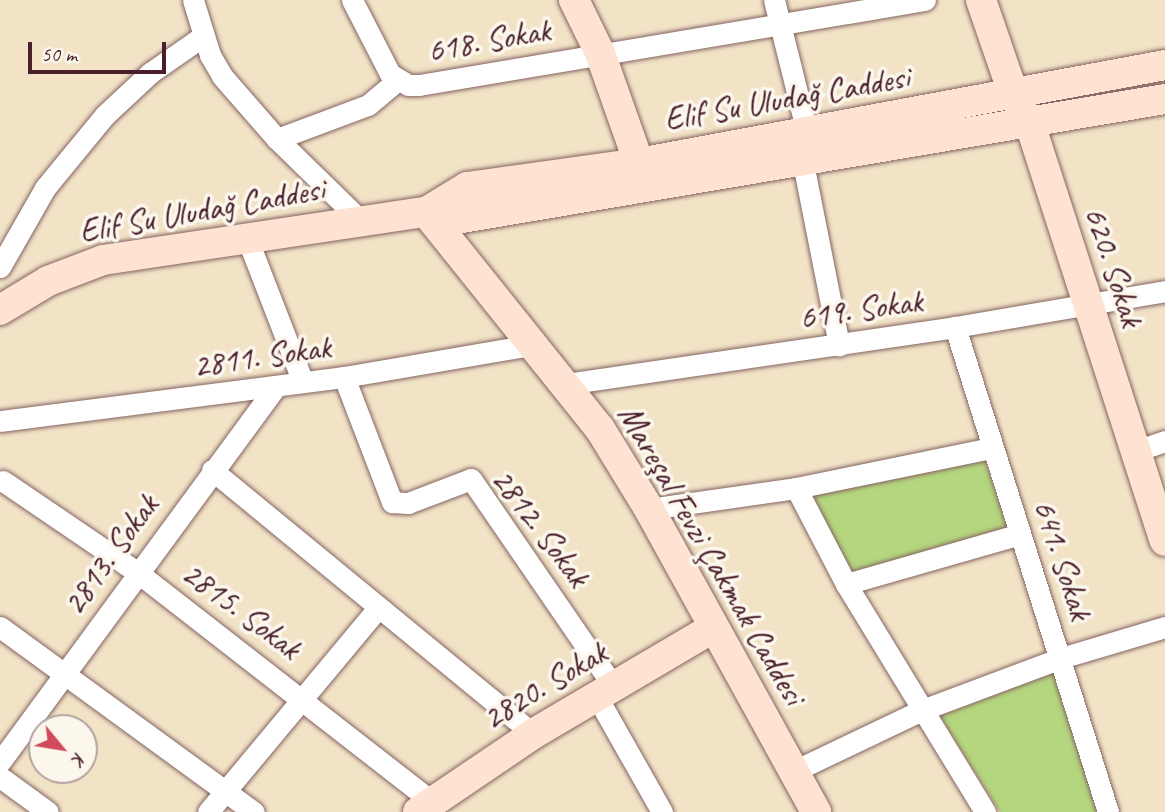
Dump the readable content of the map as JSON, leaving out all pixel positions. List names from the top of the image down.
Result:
{
  "streets": {
    "main road": [
      "Elif Su Uludağ Caddesi",
      "620. Sokak",
      "Mareşal Fevzi Çakmak Caddesi",
      "2820. Sokak"
    ],
    "street": [
      "618. Sokak",
      "619. Sokak",
      "2811. Sokak",
      "2812. Sokak",
      "2813. Sokak",
      "641. Sokak",
      "2815. Sokak"
    ]
  },
  "crossings": [
    ["Elif Su Uludağ Caddesi", "620. Sokak"],
    ["Elif Su Uludağ Caddesi", "Mareşal Fevzi Çakmak Caddesi"],
    ["620. Sokak", "619. Sokak"],
    ["619. Sokak", "Mareşal Fevzi Çakmak Caddesi"],
    ["619. Sokak", "641. Sokak"],
    ["2811. Sokak", "2812. Sokak"],
    ["2811. Sokak", "2813. Sokak"],
    ["2811. Sokak", "Mareşal Fevzi Çakmak Caddesi"],
    ["2812. Sokak", "2820. Sokak"],
    ["2813. Sokak", "2815. Sokak"],
    ["Mareşal Fevzi Çakmak Caddesi", "2820. Sokak"],
    ["2815. Sokak", "2820. Sokak"]
  ],
  "scale_bar": "50 m",
  "north": "bottom right"
}
